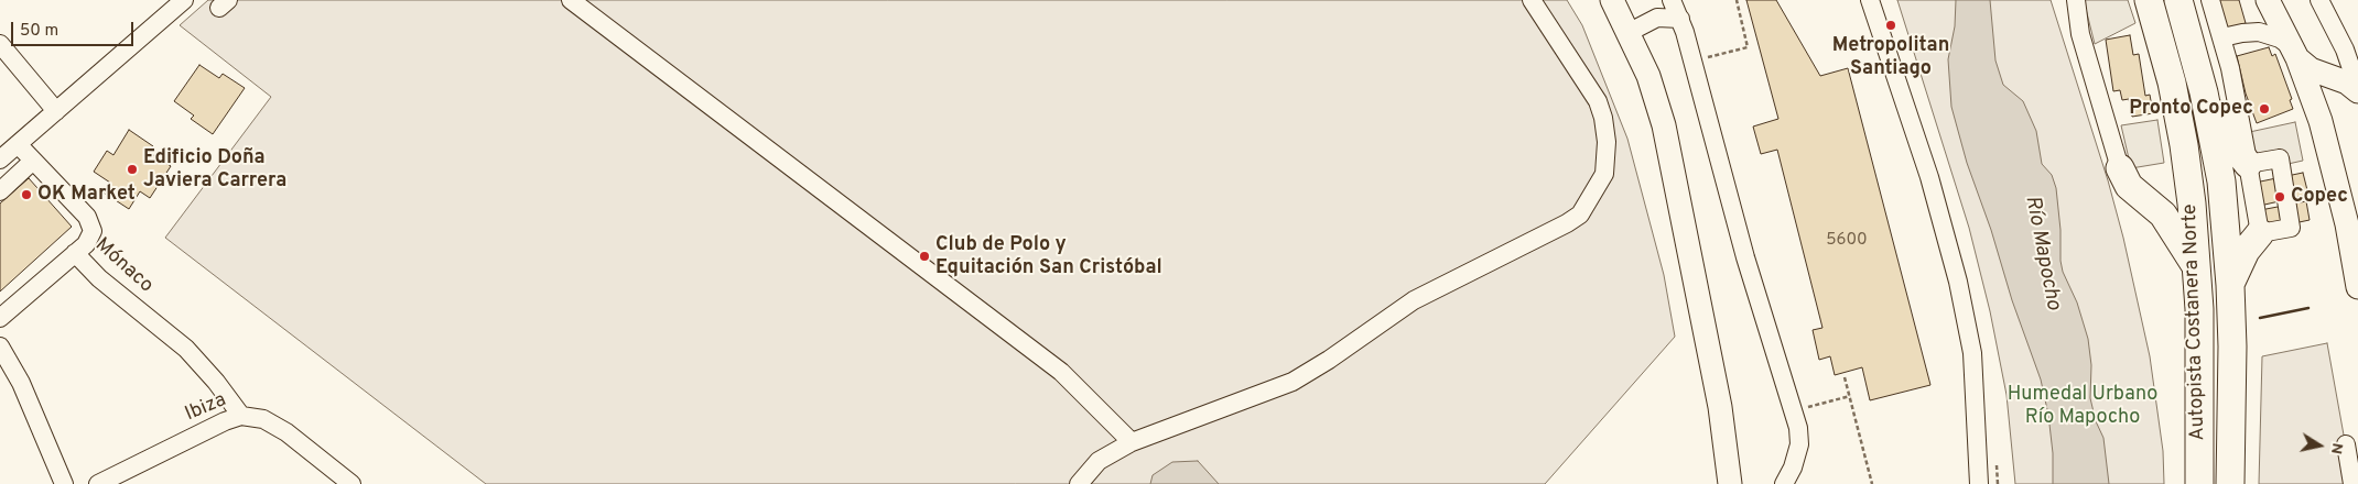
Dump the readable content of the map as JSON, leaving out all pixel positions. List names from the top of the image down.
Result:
{
  "streets": {
    "highway": ["Autopista Costanera Norte"],
    "street": ["Mónaco", "Ibiza"]
  },
  "crossings": [
    ["Mónaco", "Ibiza"]
  ],
  "water": ["Río Mapocho"],
  "parks": ["Humedal Urbano Río Mapocho"],
  "places": [
    "Metropolitan Santiago",
    "Pronto Copec",
    "Edificio Doña Javiera Carrera",
    "OK Market",
    "Copec",
    "Club de Polo y Equitación San Cristóbal"
  ],
  "house_numbers": ["5600"],
  "scale_bar": "50 m",
  "north": "right"
}
